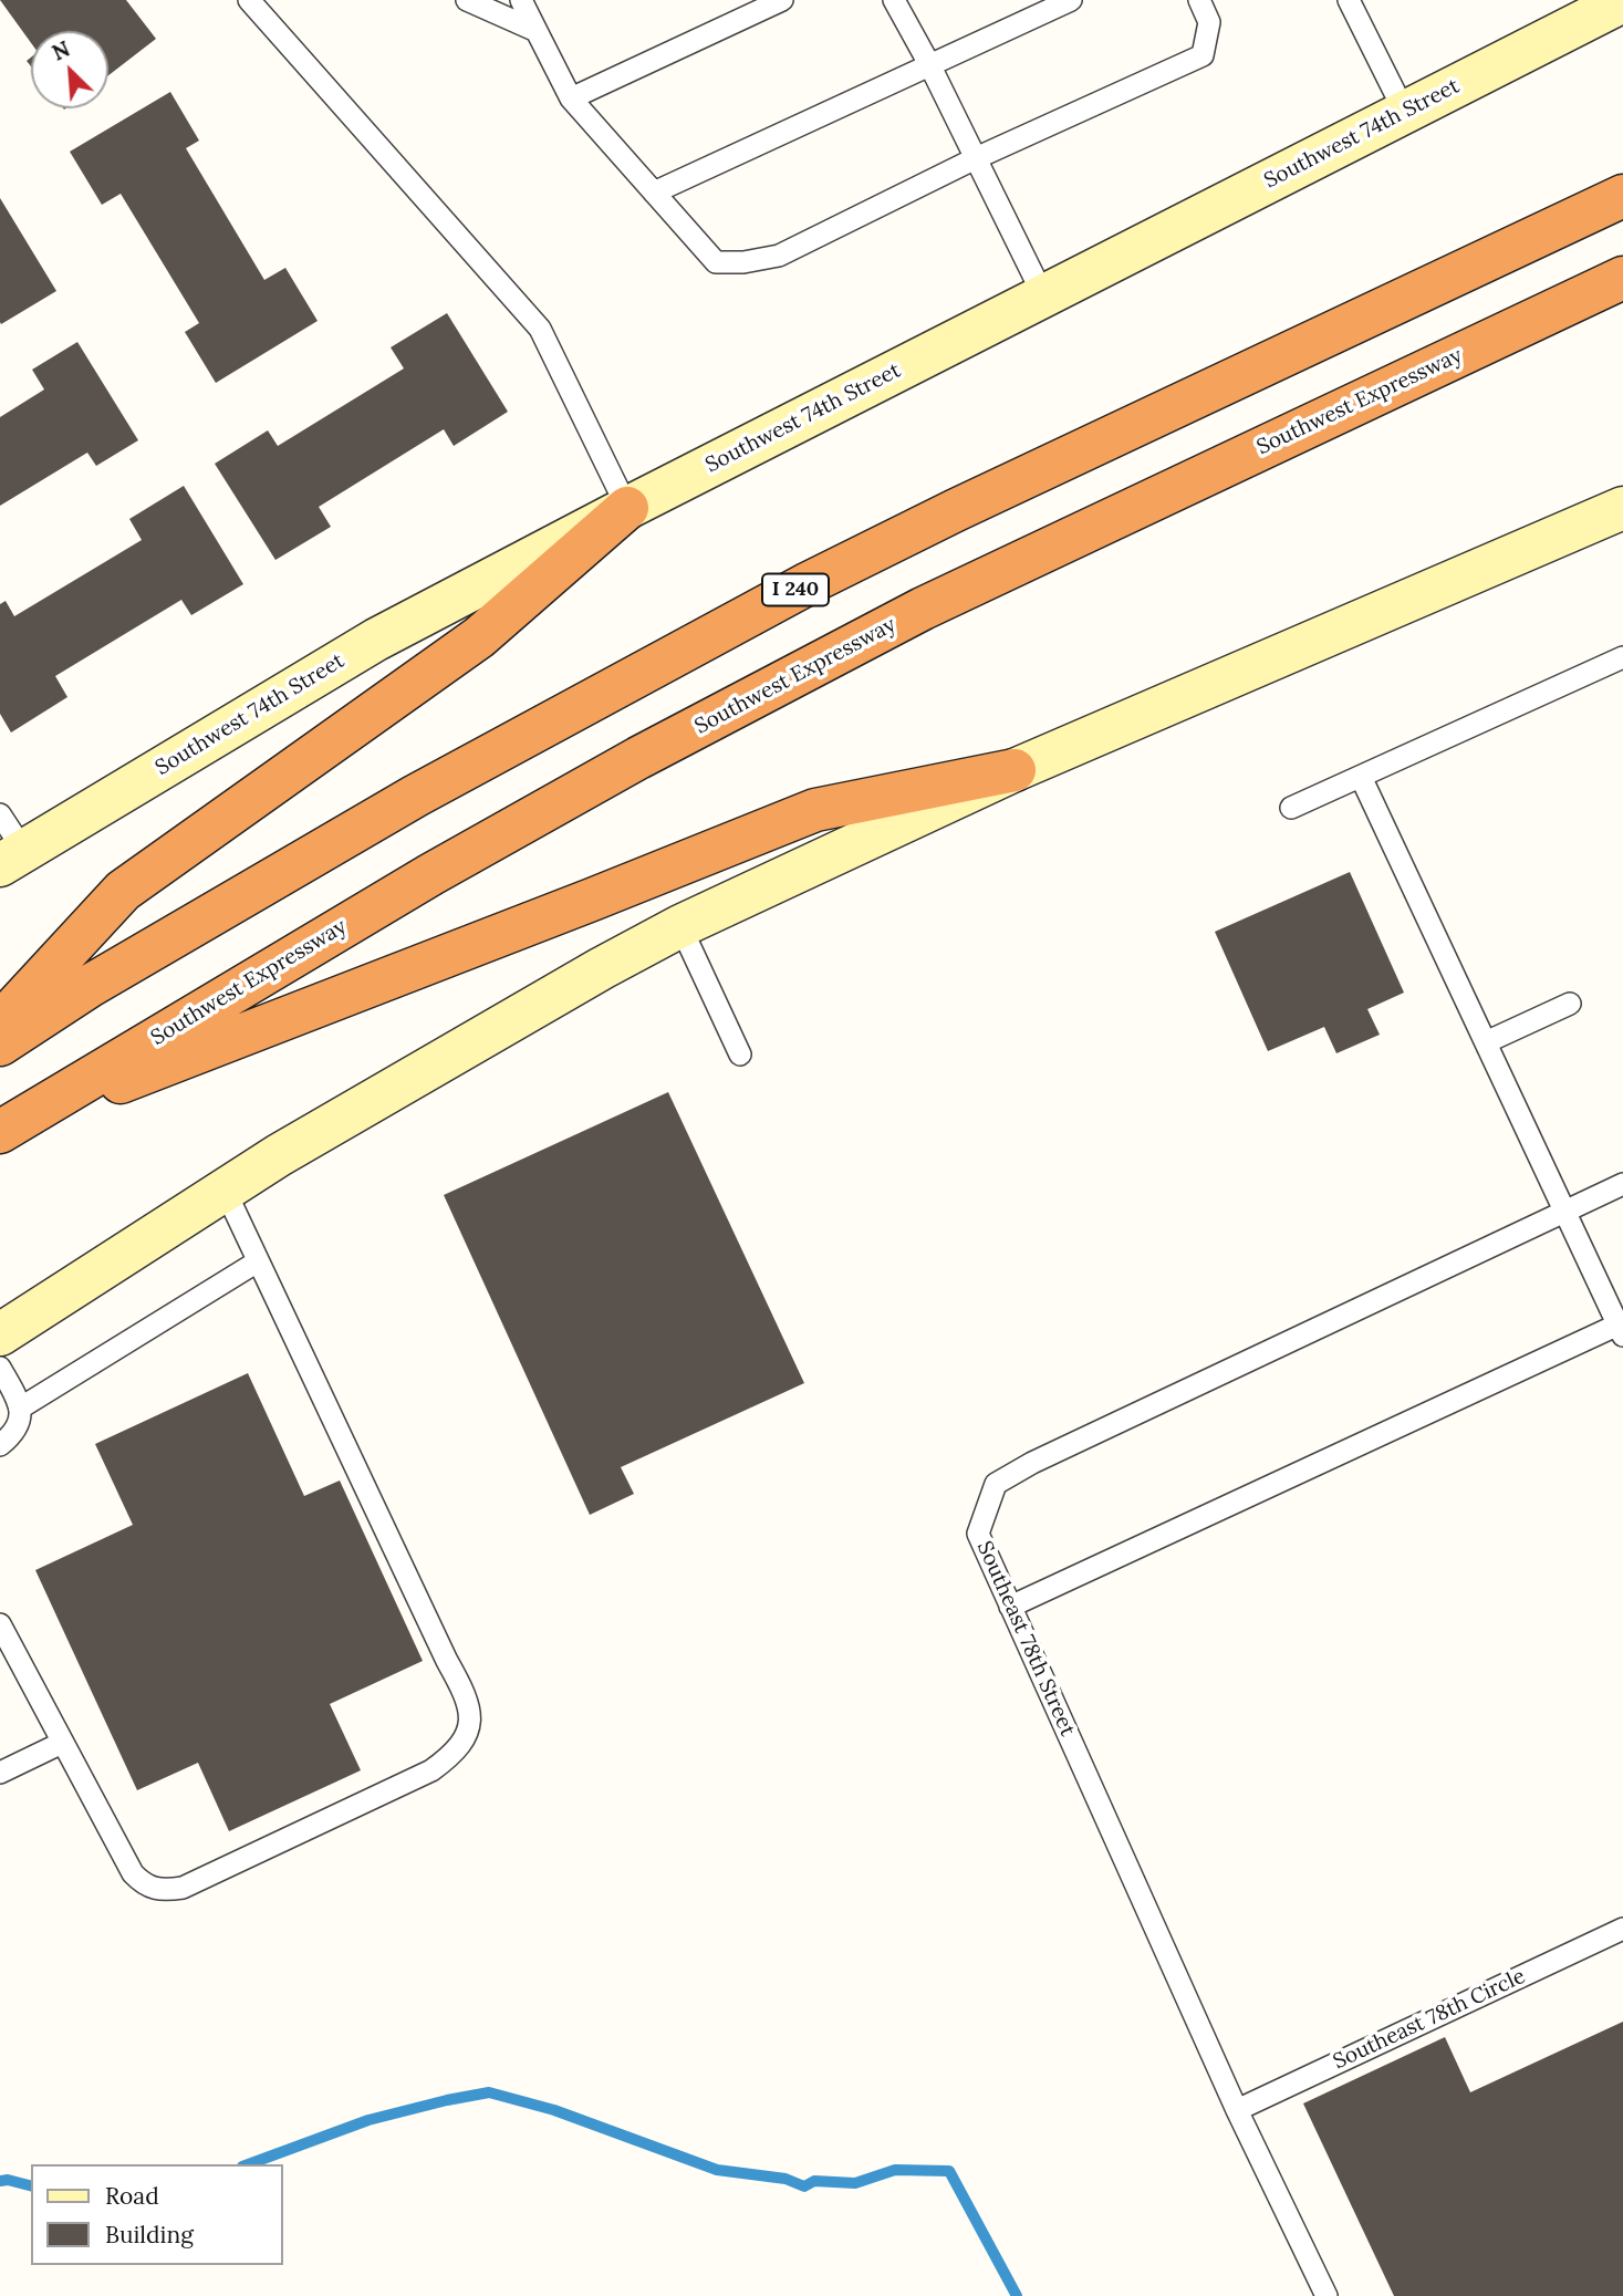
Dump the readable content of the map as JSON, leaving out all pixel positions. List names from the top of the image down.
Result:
{
  "streets": {
    "highway": ["Southwest Expressway", "I 240"],
    "main road": ["Southwest 74th Street"],
    "lane": ["Southeast 78th Street", "Southeast 78th Circle"]
  },
  "crossings": [
    ["Southeast 78th Street", "Southeast 78th Circle"]
  ],
  "legend": ["Road", "Building"],
  "north": "top left"
}
